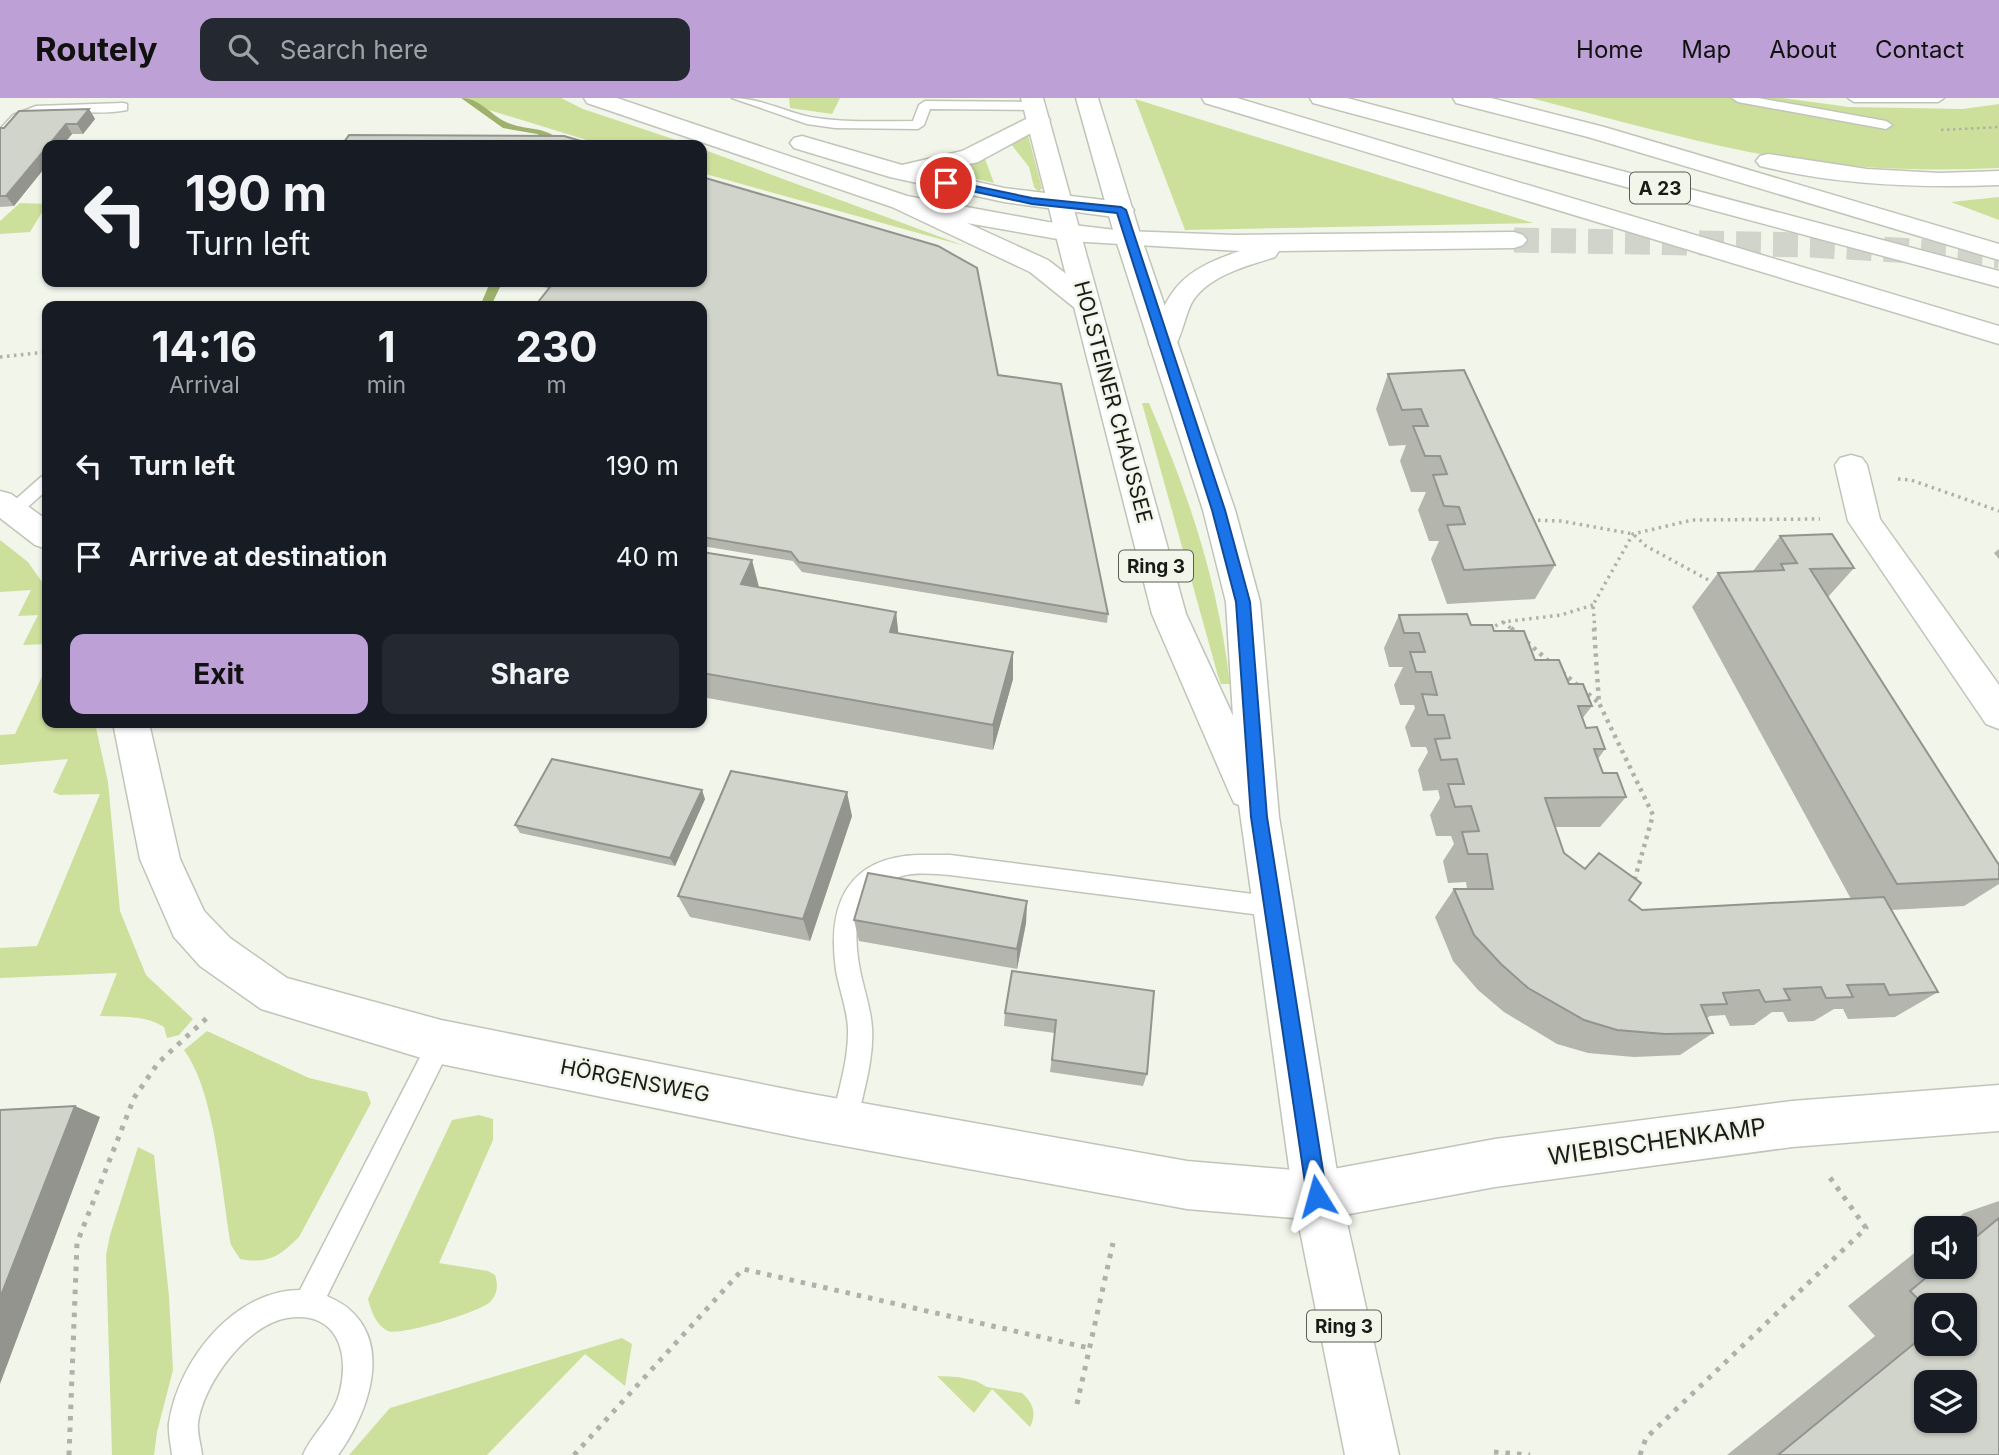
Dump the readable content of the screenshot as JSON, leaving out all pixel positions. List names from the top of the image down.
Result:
{
  "streets": {
    "main road": [
      "A 23",
      "HOLSTEINER CHAUSSEE",
      "Ring 3",
      "HÖRGENSWEG",
      "WIEBISCHENKAMP"
    ]
  },
  "crossings": [
    ["HOLSTEINER CHAUSSEE", "HÖRGENSWEG"],
    ["HOLSTEINER CHAUSSEE", "WIEBISCHENKAMP"],
    ["HÖRGENSWEG", "WIEBISCHENKAMP"]
  ],
  "page": {
    "header": "Routely",
    "search": "Search here",
    "nav": [
      "Home",
      "Map",
      "About",
      "Contact"
    ],
    "turn": ["190 m", "Turn left"],
    "eta": [
      "14:16",
      "Arrival",
      "1",
      "min",
      "230",
      "m"
    ],
    "list": [
      {
        "name": "Turn left",
        "value": "190 m"
      },
      {
        "name": "Arrive at destination",
        "value": "40 m"
      }
    ],
    "buttons": ["Exit", "Share"]
  }
}
